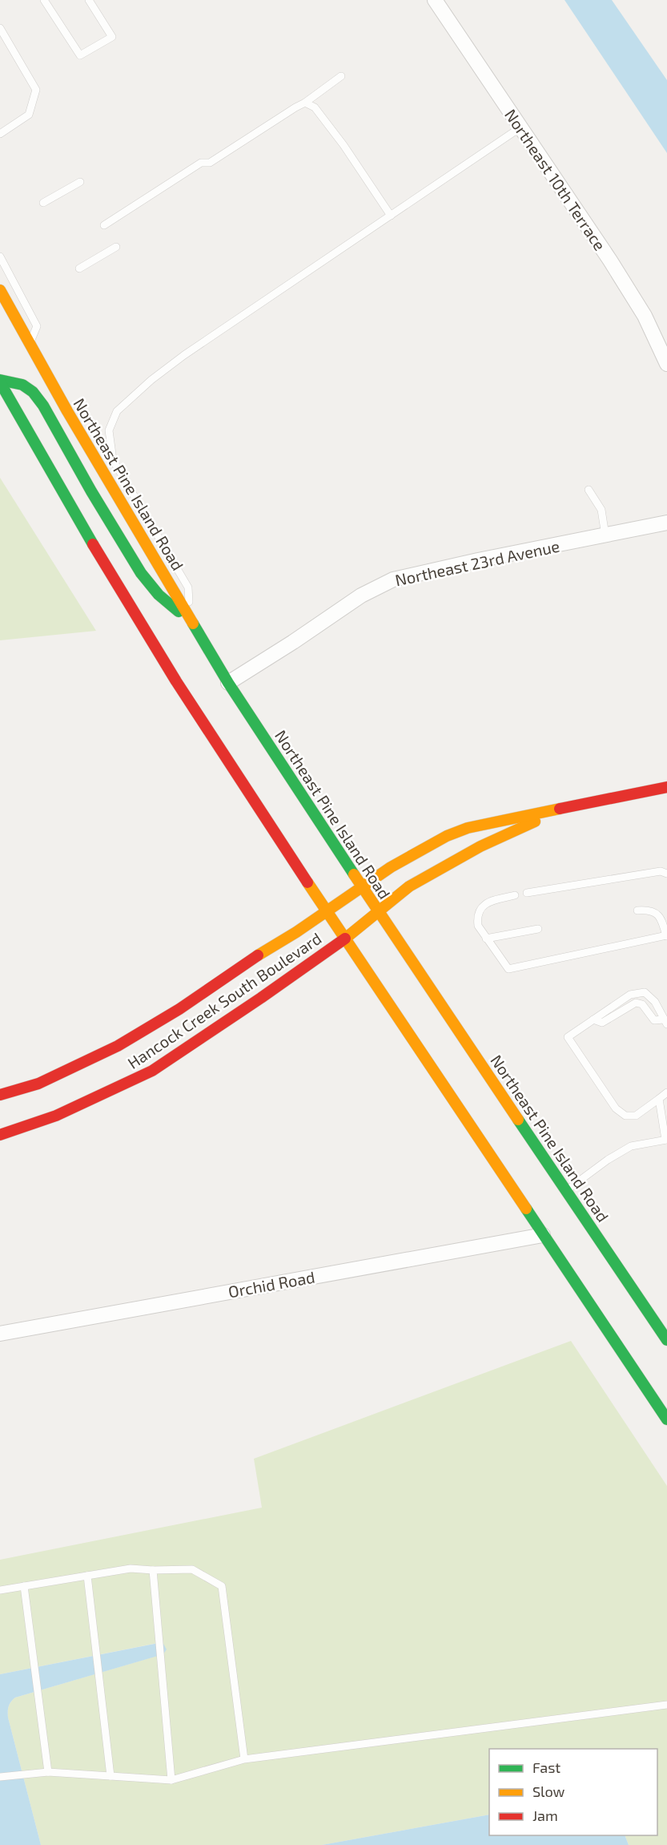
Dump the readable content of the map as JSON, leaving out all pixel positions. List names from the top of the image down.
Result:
{
  "streets": {
    "main road": ["Northeast Pine Island Road", "Hancock Creek South Boulevard"],
    "street": ["Northeast 10th Terrace", "Northeast 23rd Avenue", "Orchid Road"]
  },
  "crossings": [
    ["Northeast Pine Island Road", "Northeast 23rd Avenue"],
    ["Northeast Pine Island Road", "Hancock Creek South Boulevard"]
  ],
  "legend": ["Fast", "Slow", "Jam"]
}
